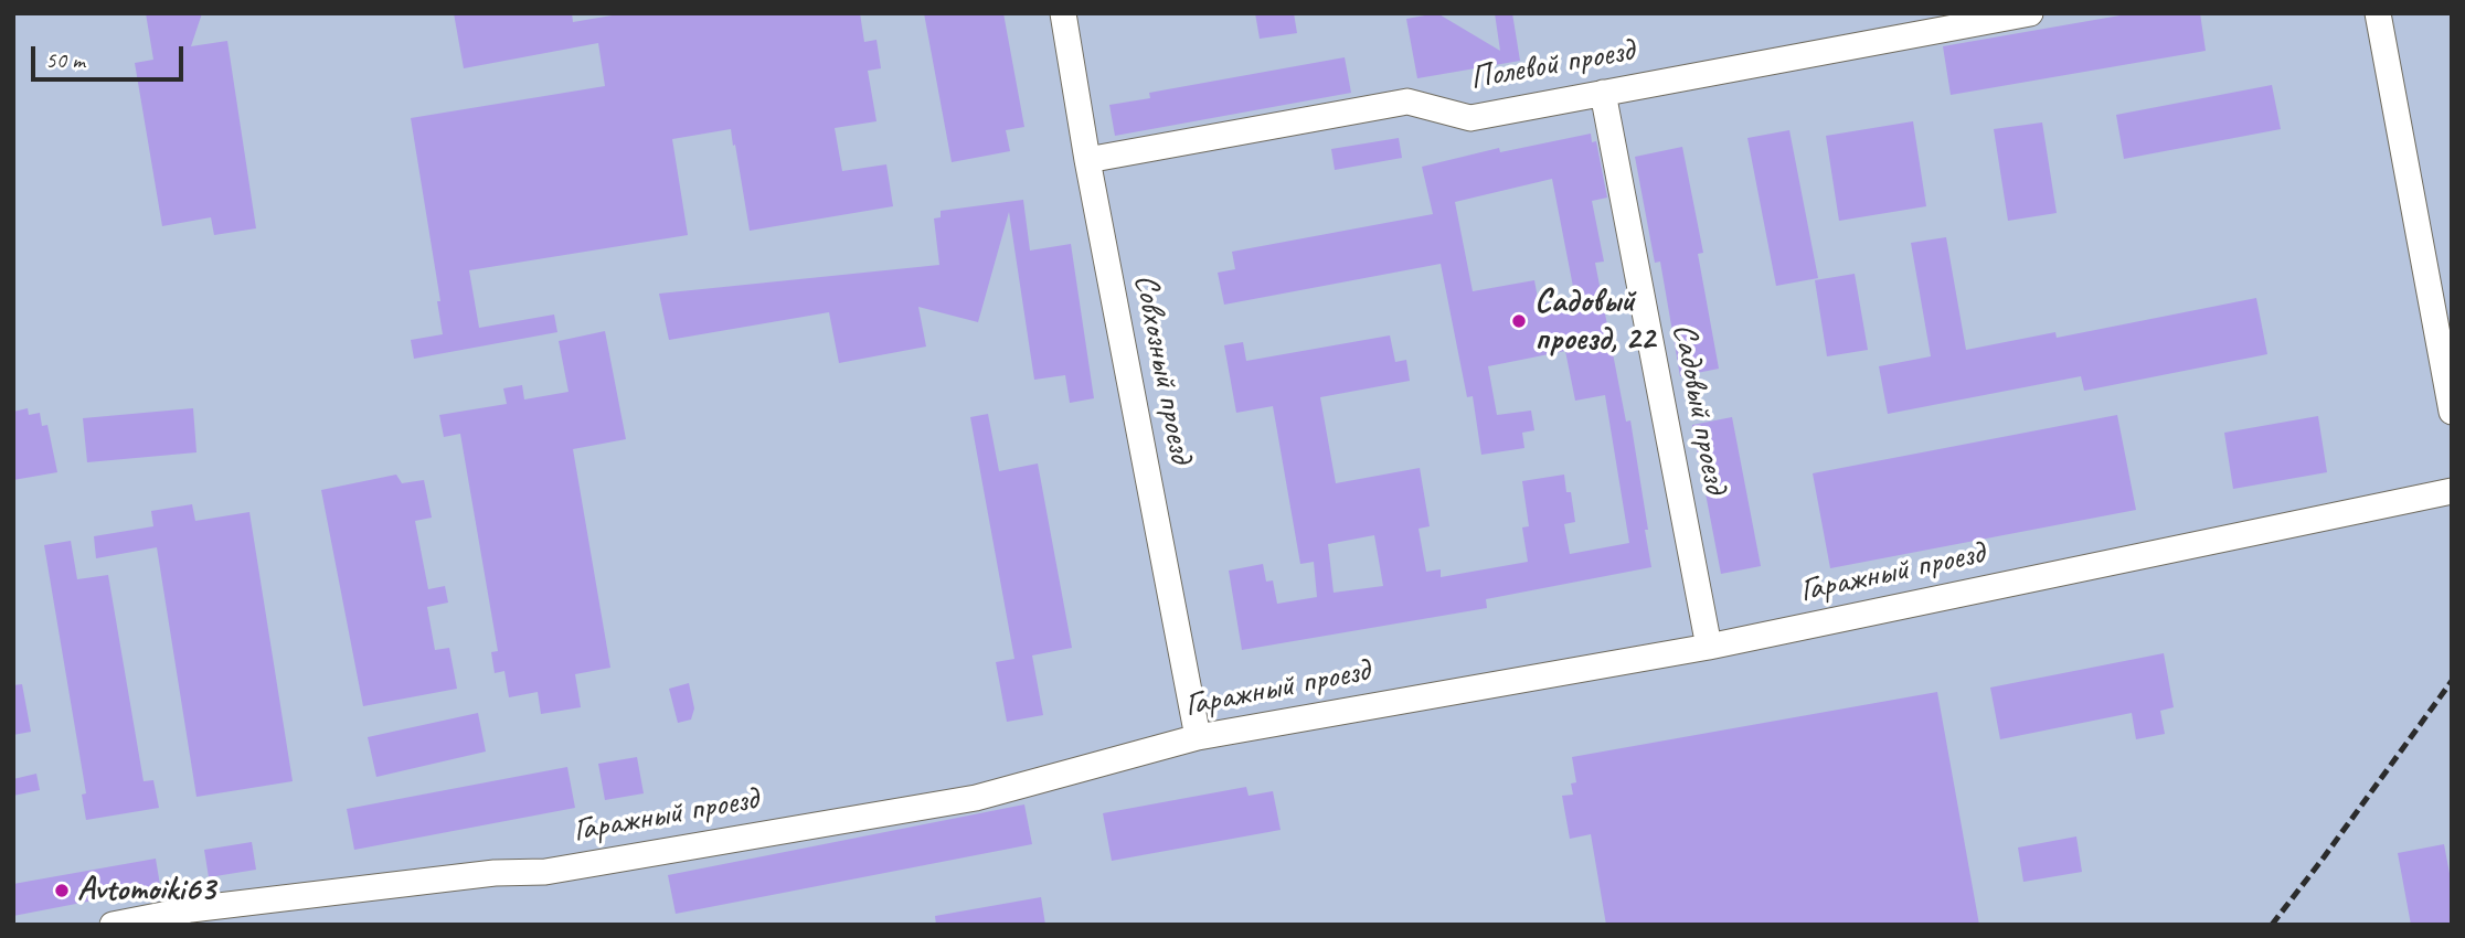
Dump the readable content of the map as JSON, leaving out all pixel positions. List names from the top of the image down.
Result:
{
  "streets": {
    "street": [
      "Полевой проезд",
      "Совхозный проезд",
      "Садовый проезд",
      "Гаражный проезд"
    ]
  },
  "crossings": [
    ["Полевой проезд", "Совхозный проезд"],
    ["Полевой проезд", "Садовый проезд"],
    ["Совхозный проезд", "Гаражный проезд"],
    ["Садовый проезд", "Гаражный проезд"]
  ],
  "places": ["Садовый проезд, 22", "Avtomoiki63"],
  "scale_bar": "50 m"
}
